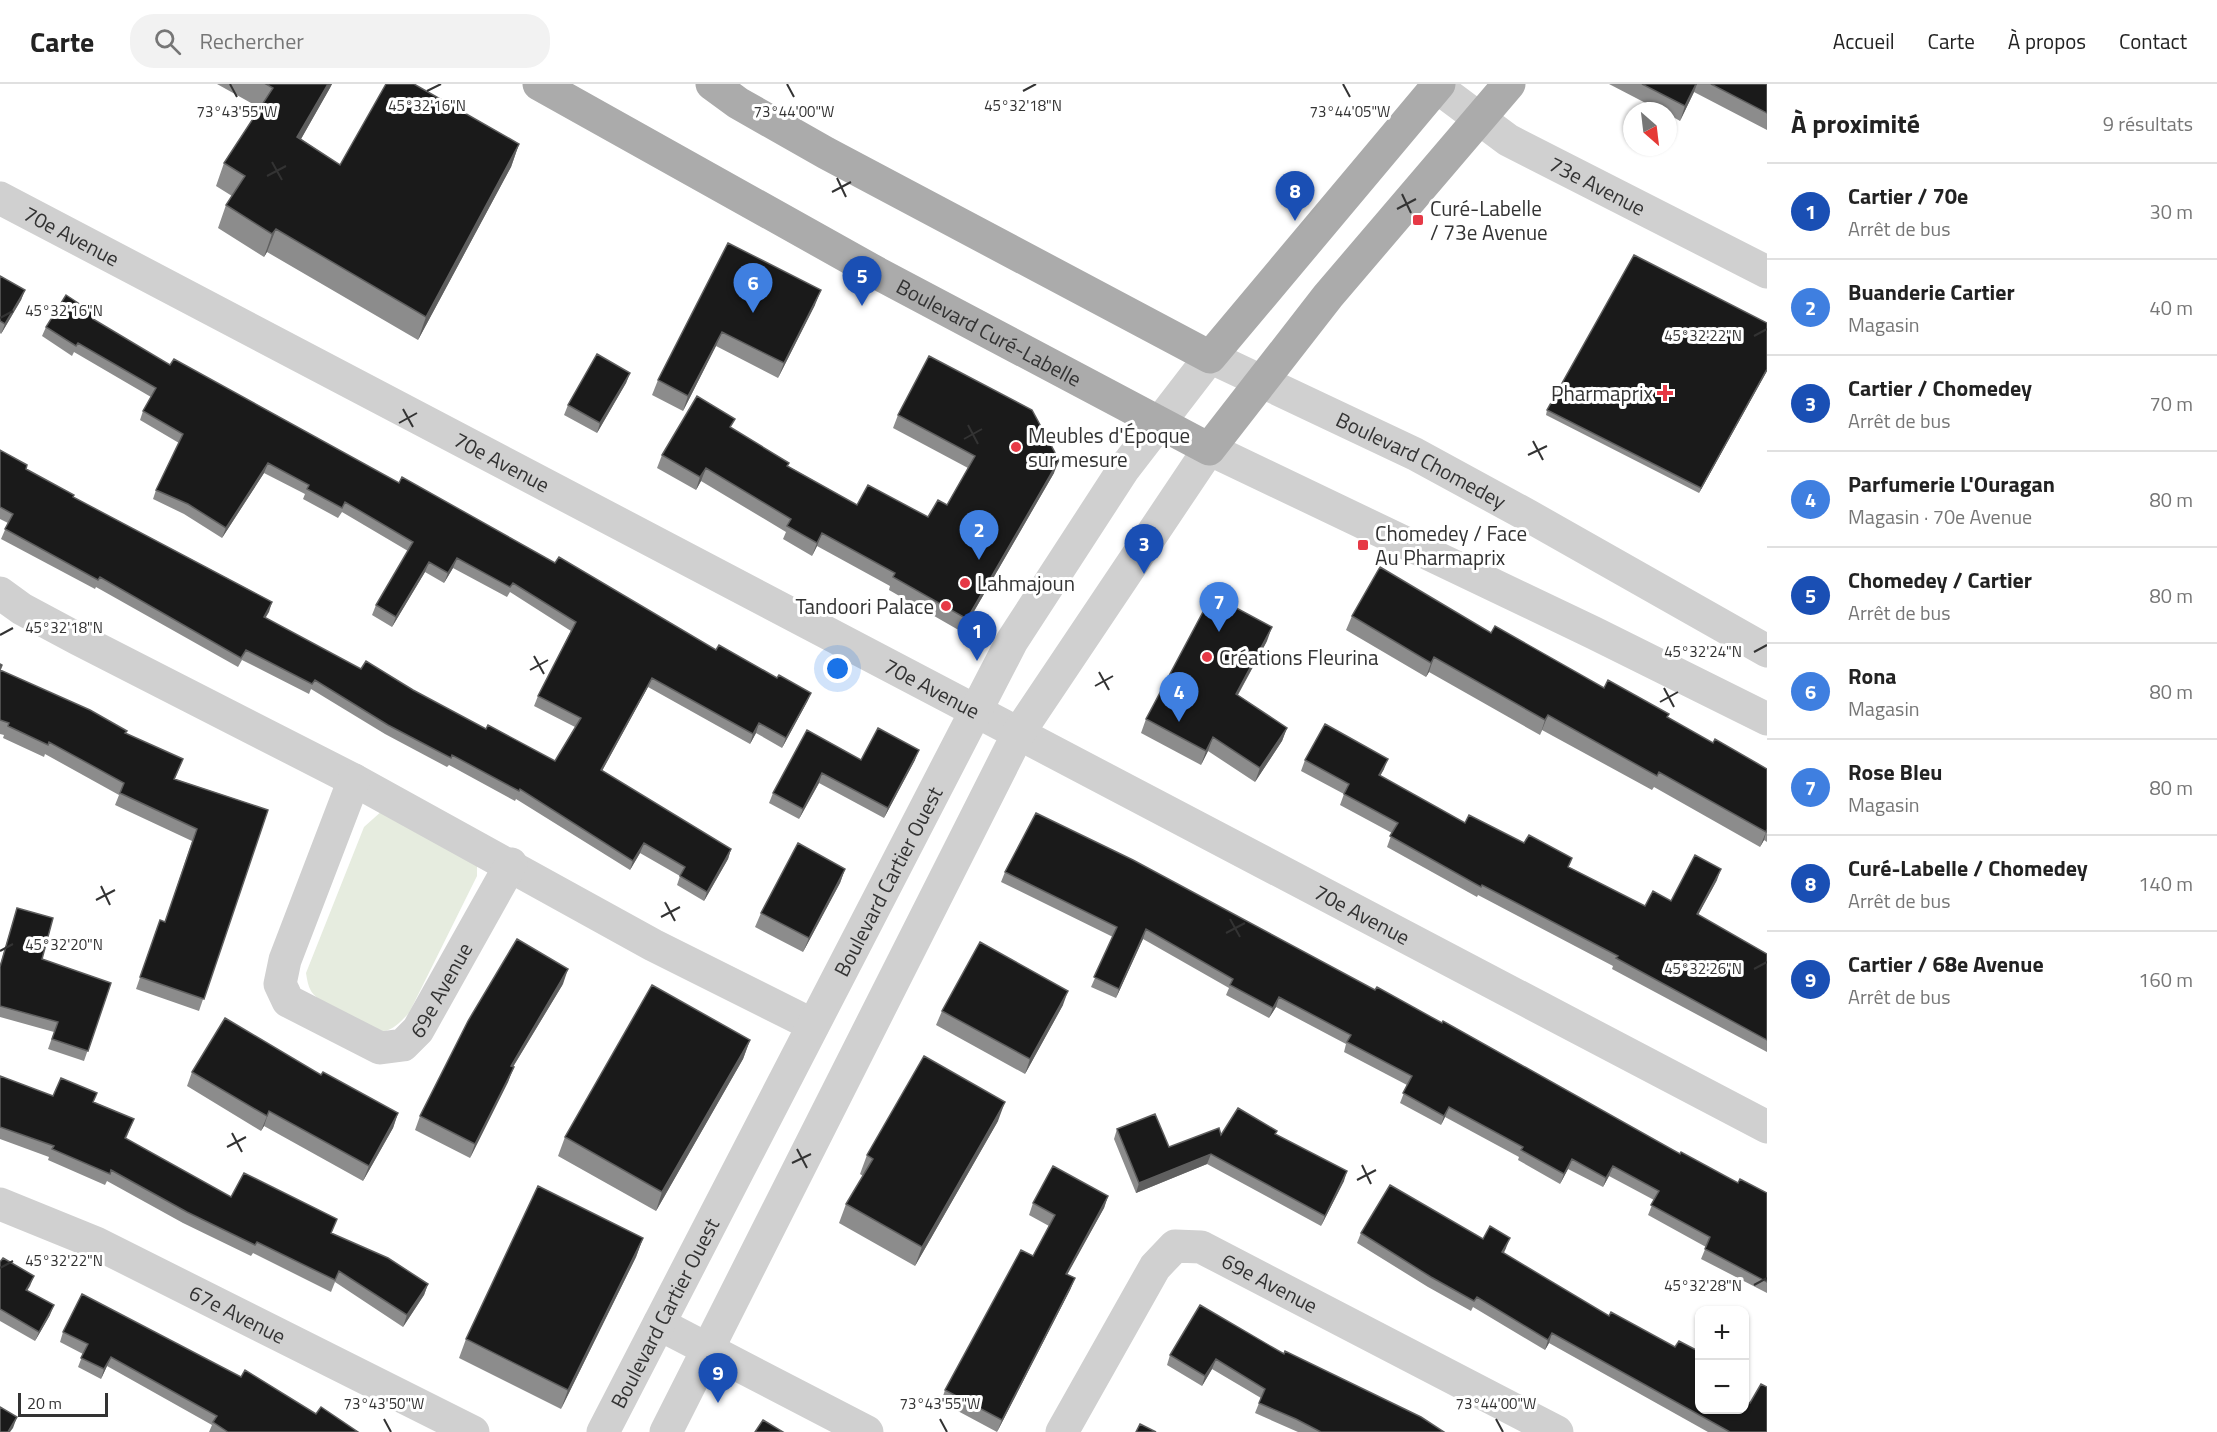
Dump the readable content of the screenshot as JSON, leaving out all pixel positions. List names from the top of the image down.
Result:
{
  "streets": {
    "main road": ["Boulevard Curé-Labelle"],
    "street": [
      "73e Avenue",
      "70e Avenue",
      "Boulevard Chomedey",
      "Boulevard Cartier Ouest",
      "69e Avenue",
      "67e Avenue"
    ]
  },
  "crossings": [
    ["70e Avenue", "Boulevard Cartier Ouest"],
    ["Boulevard Curé-Labelle", "Boulevard Cartier Ouest"]
  ],
  "places": {
    "transit": ["Curé-Labelle / 73e Avenue", "Chomedey / Face Au Pharmaprix"],
    "health": ["Pharmaprix"],
    "other": [
      "Meubles d'Époque sur mesure",
      "Lahmajoun",
      "Tandoori Palace",
      "Créations Fleurina"
    ]
  },
  "scale_bar": "20 m",
  "north": "bottom right",
  "page": {
    "header": "Carte",
    "search": "Rechercher",
    "nav": [
      "Accueil",
      "Carte",
      "À propos",
      "Contact"
    ],
    "heading": ["À proximité", "9 résultats"],
    "list": [
      {
        "mark": "1",
        "name": "Cartier / 70e",
        "note": "Arrêt de bus",
        "value": "30 m"
      },
      {
        "mark": "2",
        "name": "Buanderie Cartier",
        "note": "Magasin",
        "value": "40 m"
      },
      {
        "mark": "3",
        "name": "Cartier / Chomedey",
        "note": "Arrêt de bus",
        "value": "70 m"
      },
      {
        "mark": "4",
        "name": "Parfumerie L'Ouragan",
        "note": "Magasin · 70e Avenue",
        "value": "80 m"
      },
      {
        "mark": "5",
        "name": "Chomedey / Cartier",
        "note": "Arrêt de bus",
        "value": "80 m"
      },
      {
        "mark": "6",
        "name": "Rona",
        "note": "Magasin",
        "value": "80 m"
      },
      {
        "mark": "7",
        "name": "Rose Bleu",
        "note": "Magasin",
        "value": "80 m"
      },
      {
        "mark": "8",
        "name": "Curé-Labelle / Chomedey",
        "note": "Arrêt de bus",
        "value": "140 m"
      },
      {
        "mark": "9",
        "name": "Cartier / 68e Avenue",
        "note": "Arrêt de bus",
        "value": "160 m"
      }
    ],
    "pins": [
      "8",
      "5",
      "6",
      "2",
      "3",
      "7",
      "1",
      "4",
      "9"
    ],
    "map_buttons": ["+", "−"],
    "scale": "20 m"
  },
  "coordinates": [
    "45°32'16\"N",
    "45°32'18\"N",
    "73°43'55\"W",
    "73°44'00\"W",
    "73°44'05\"W",
    "45°32'22\"N",
    "45°32'24\"N",
    "45°32'20\"N",
    "45°32'26\"N",
    "45°32'28\"N",
    "73°43'50\"W"
  ]
}
